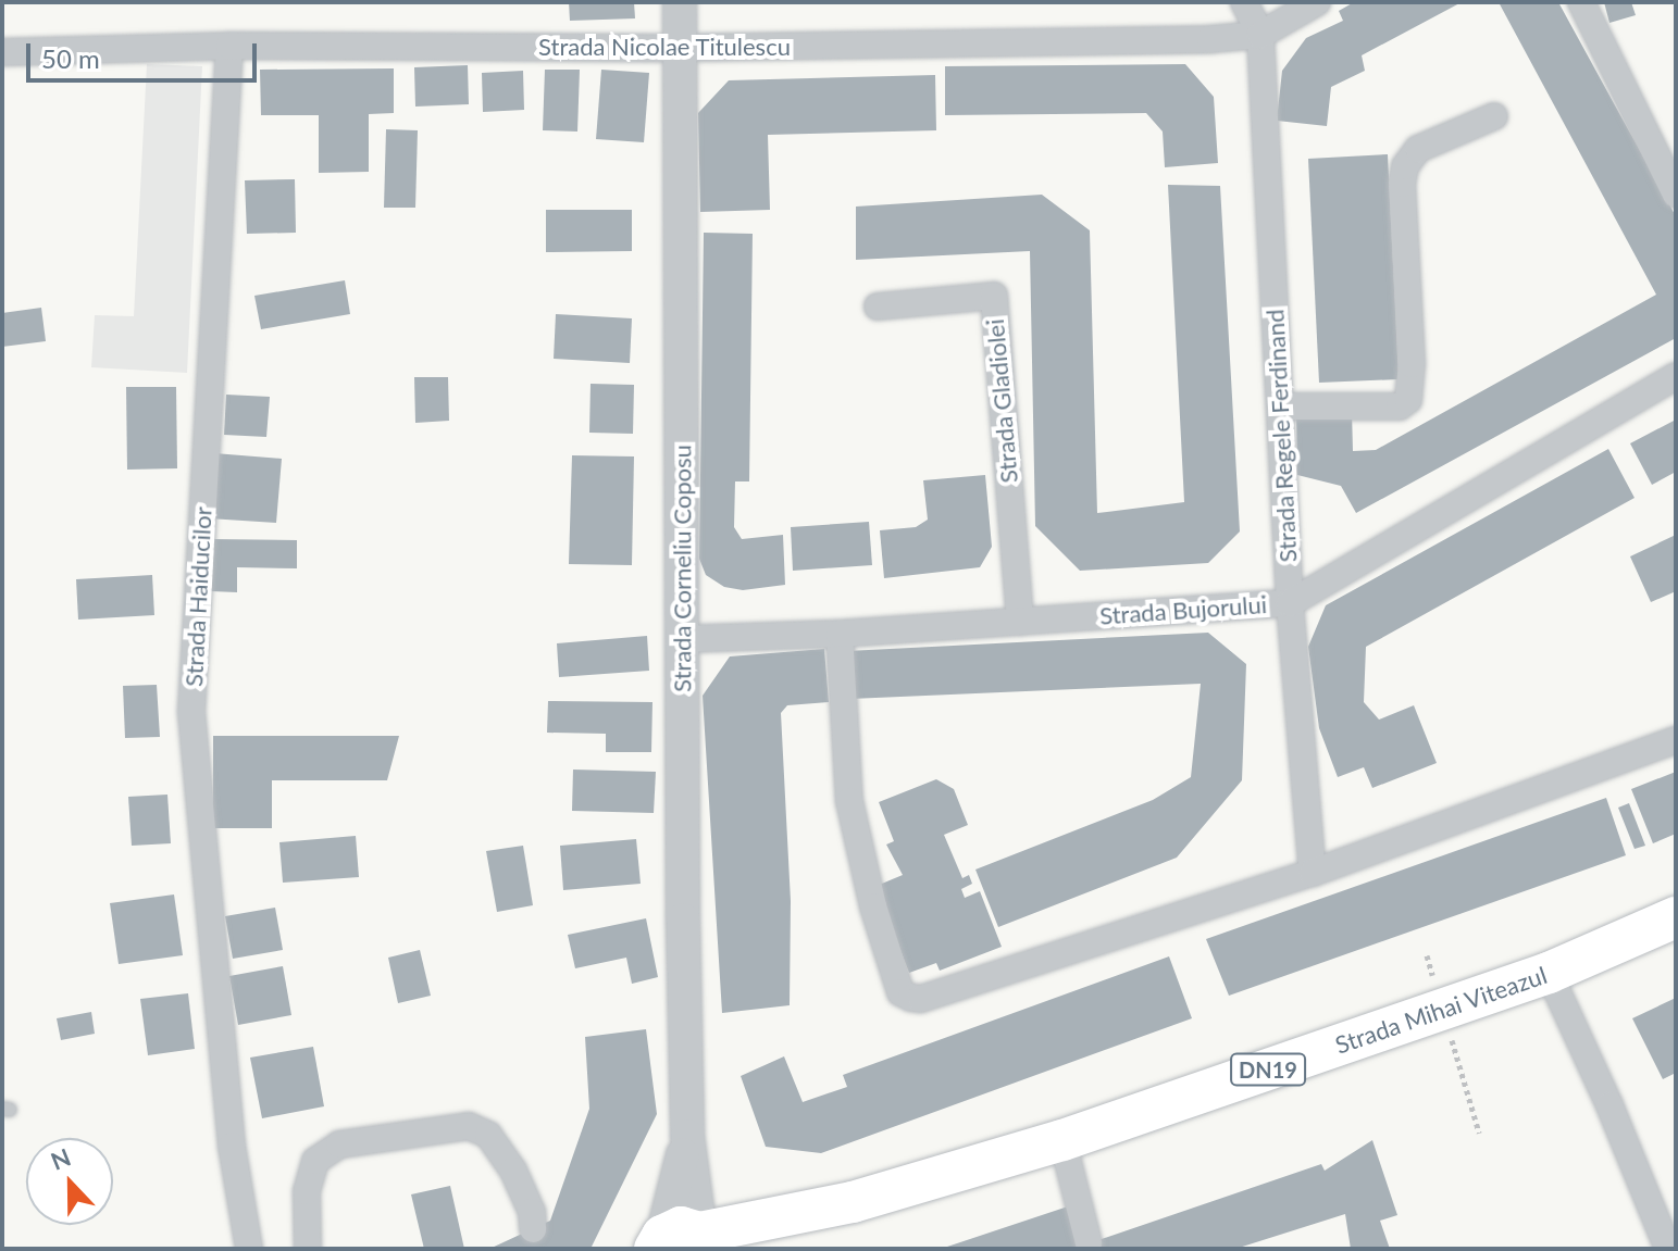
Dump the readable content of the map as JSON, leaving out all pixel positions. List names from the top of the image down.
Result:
{
  "streets": {
    "main road": ["Strada Mihai Viteazul", "DN19"],
    "street": [
      "Strada Nicolae Titulescu",
      "Strada Gladiolei",
      "Strada Regele Ferdinand",
      "Strada Corneliu Coposu",
      "Strada Haiducilor",
      "Strada Bujorului"
    ]
  },
  "crossings": [
    ["Strada Nicolae Titulescu", "Strada Regele Ferdinand"],
    ["Strada Nicolae Titulescu", "Strada Corneliu Coposu"],
    ["Strada Nicolae Titulescu", "Strada Haiducilor"],
    ["Strada Gladiolei", "Strada Bujorului"],
    ["Strada Regele Ferdinand", "Strada Bujorului"],
    ["Strada Corneliu Coposu", "Strada Bujorului"],
    ["Strada Corneliu Coposu", "Strada Mihai Viteazul"]
  ],
  "scale_bar": "50 m",
  "north": "top"
}
